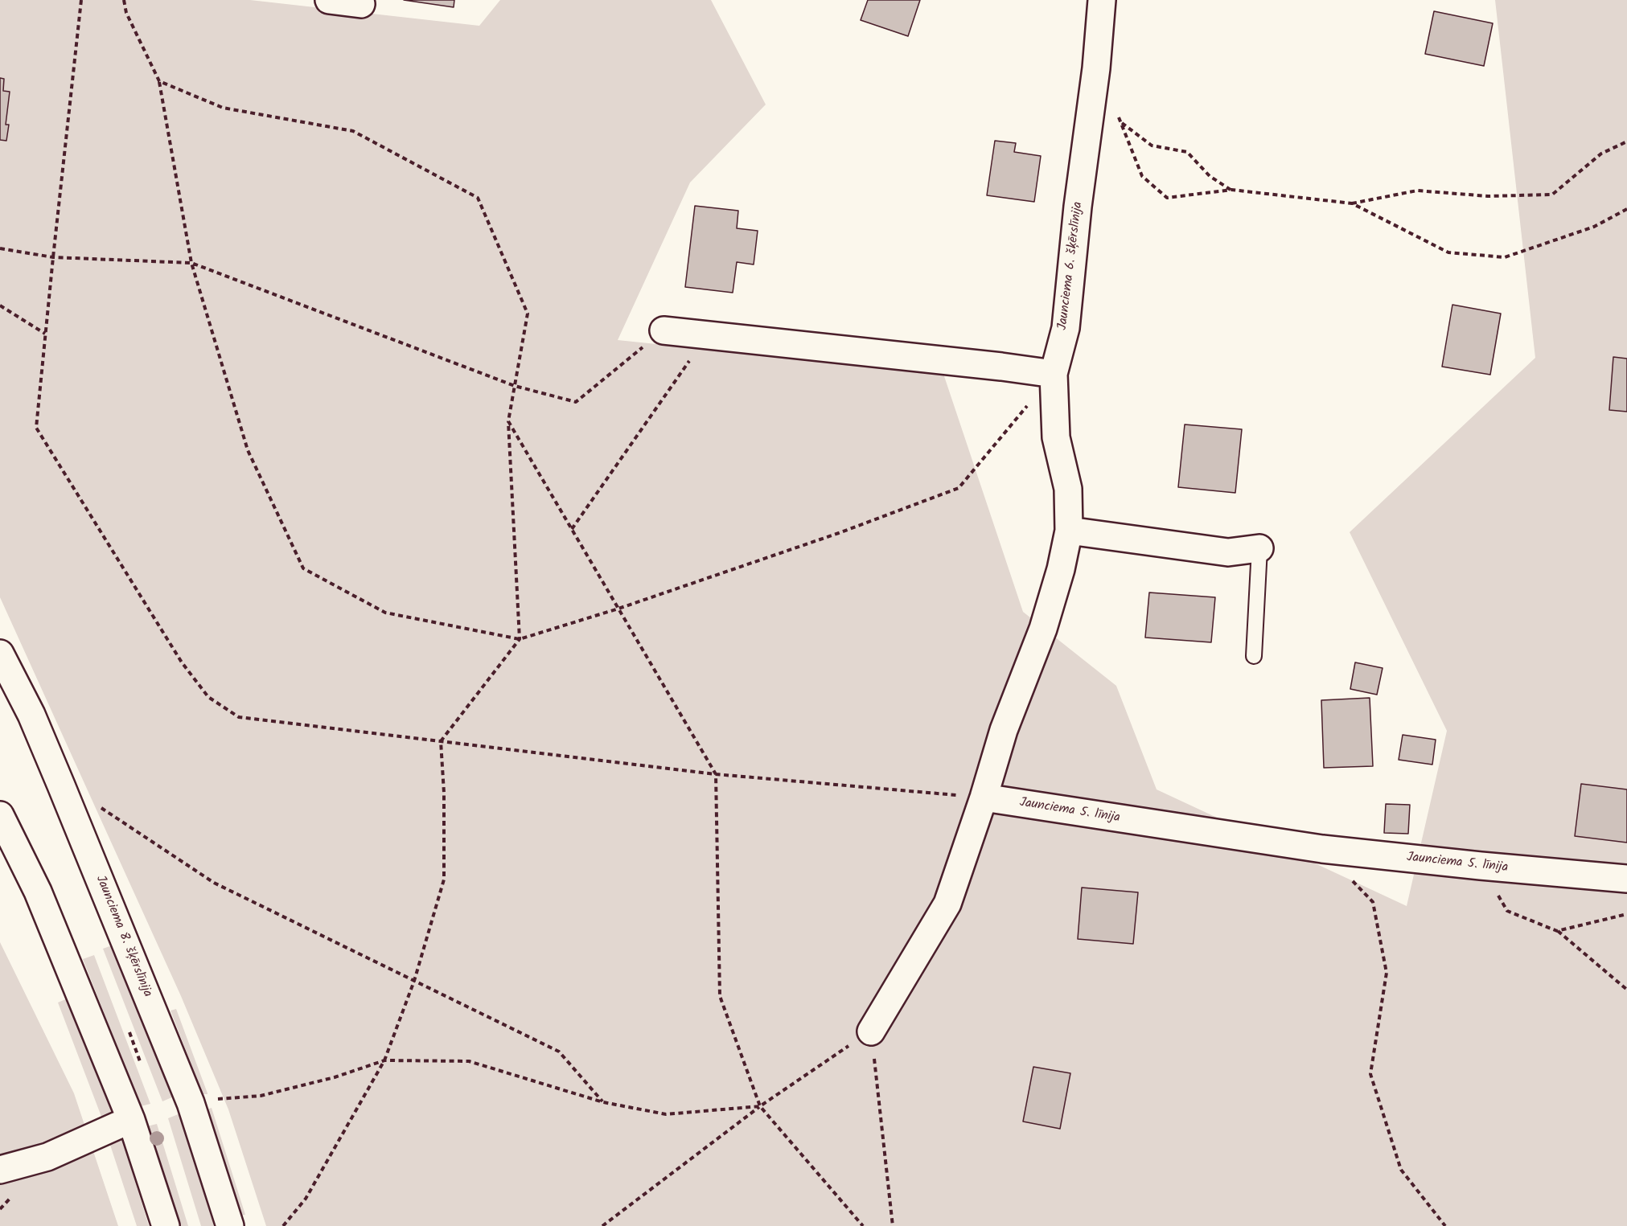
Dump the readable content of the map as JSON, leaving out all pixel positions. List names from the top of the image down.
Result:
{
  "streets": {
    "street": ["Jaunciema 6. šķērslīnija", "Jaunciema 5. līnija", "Jaunciema 8. šķērslīnija"]
  }
}
